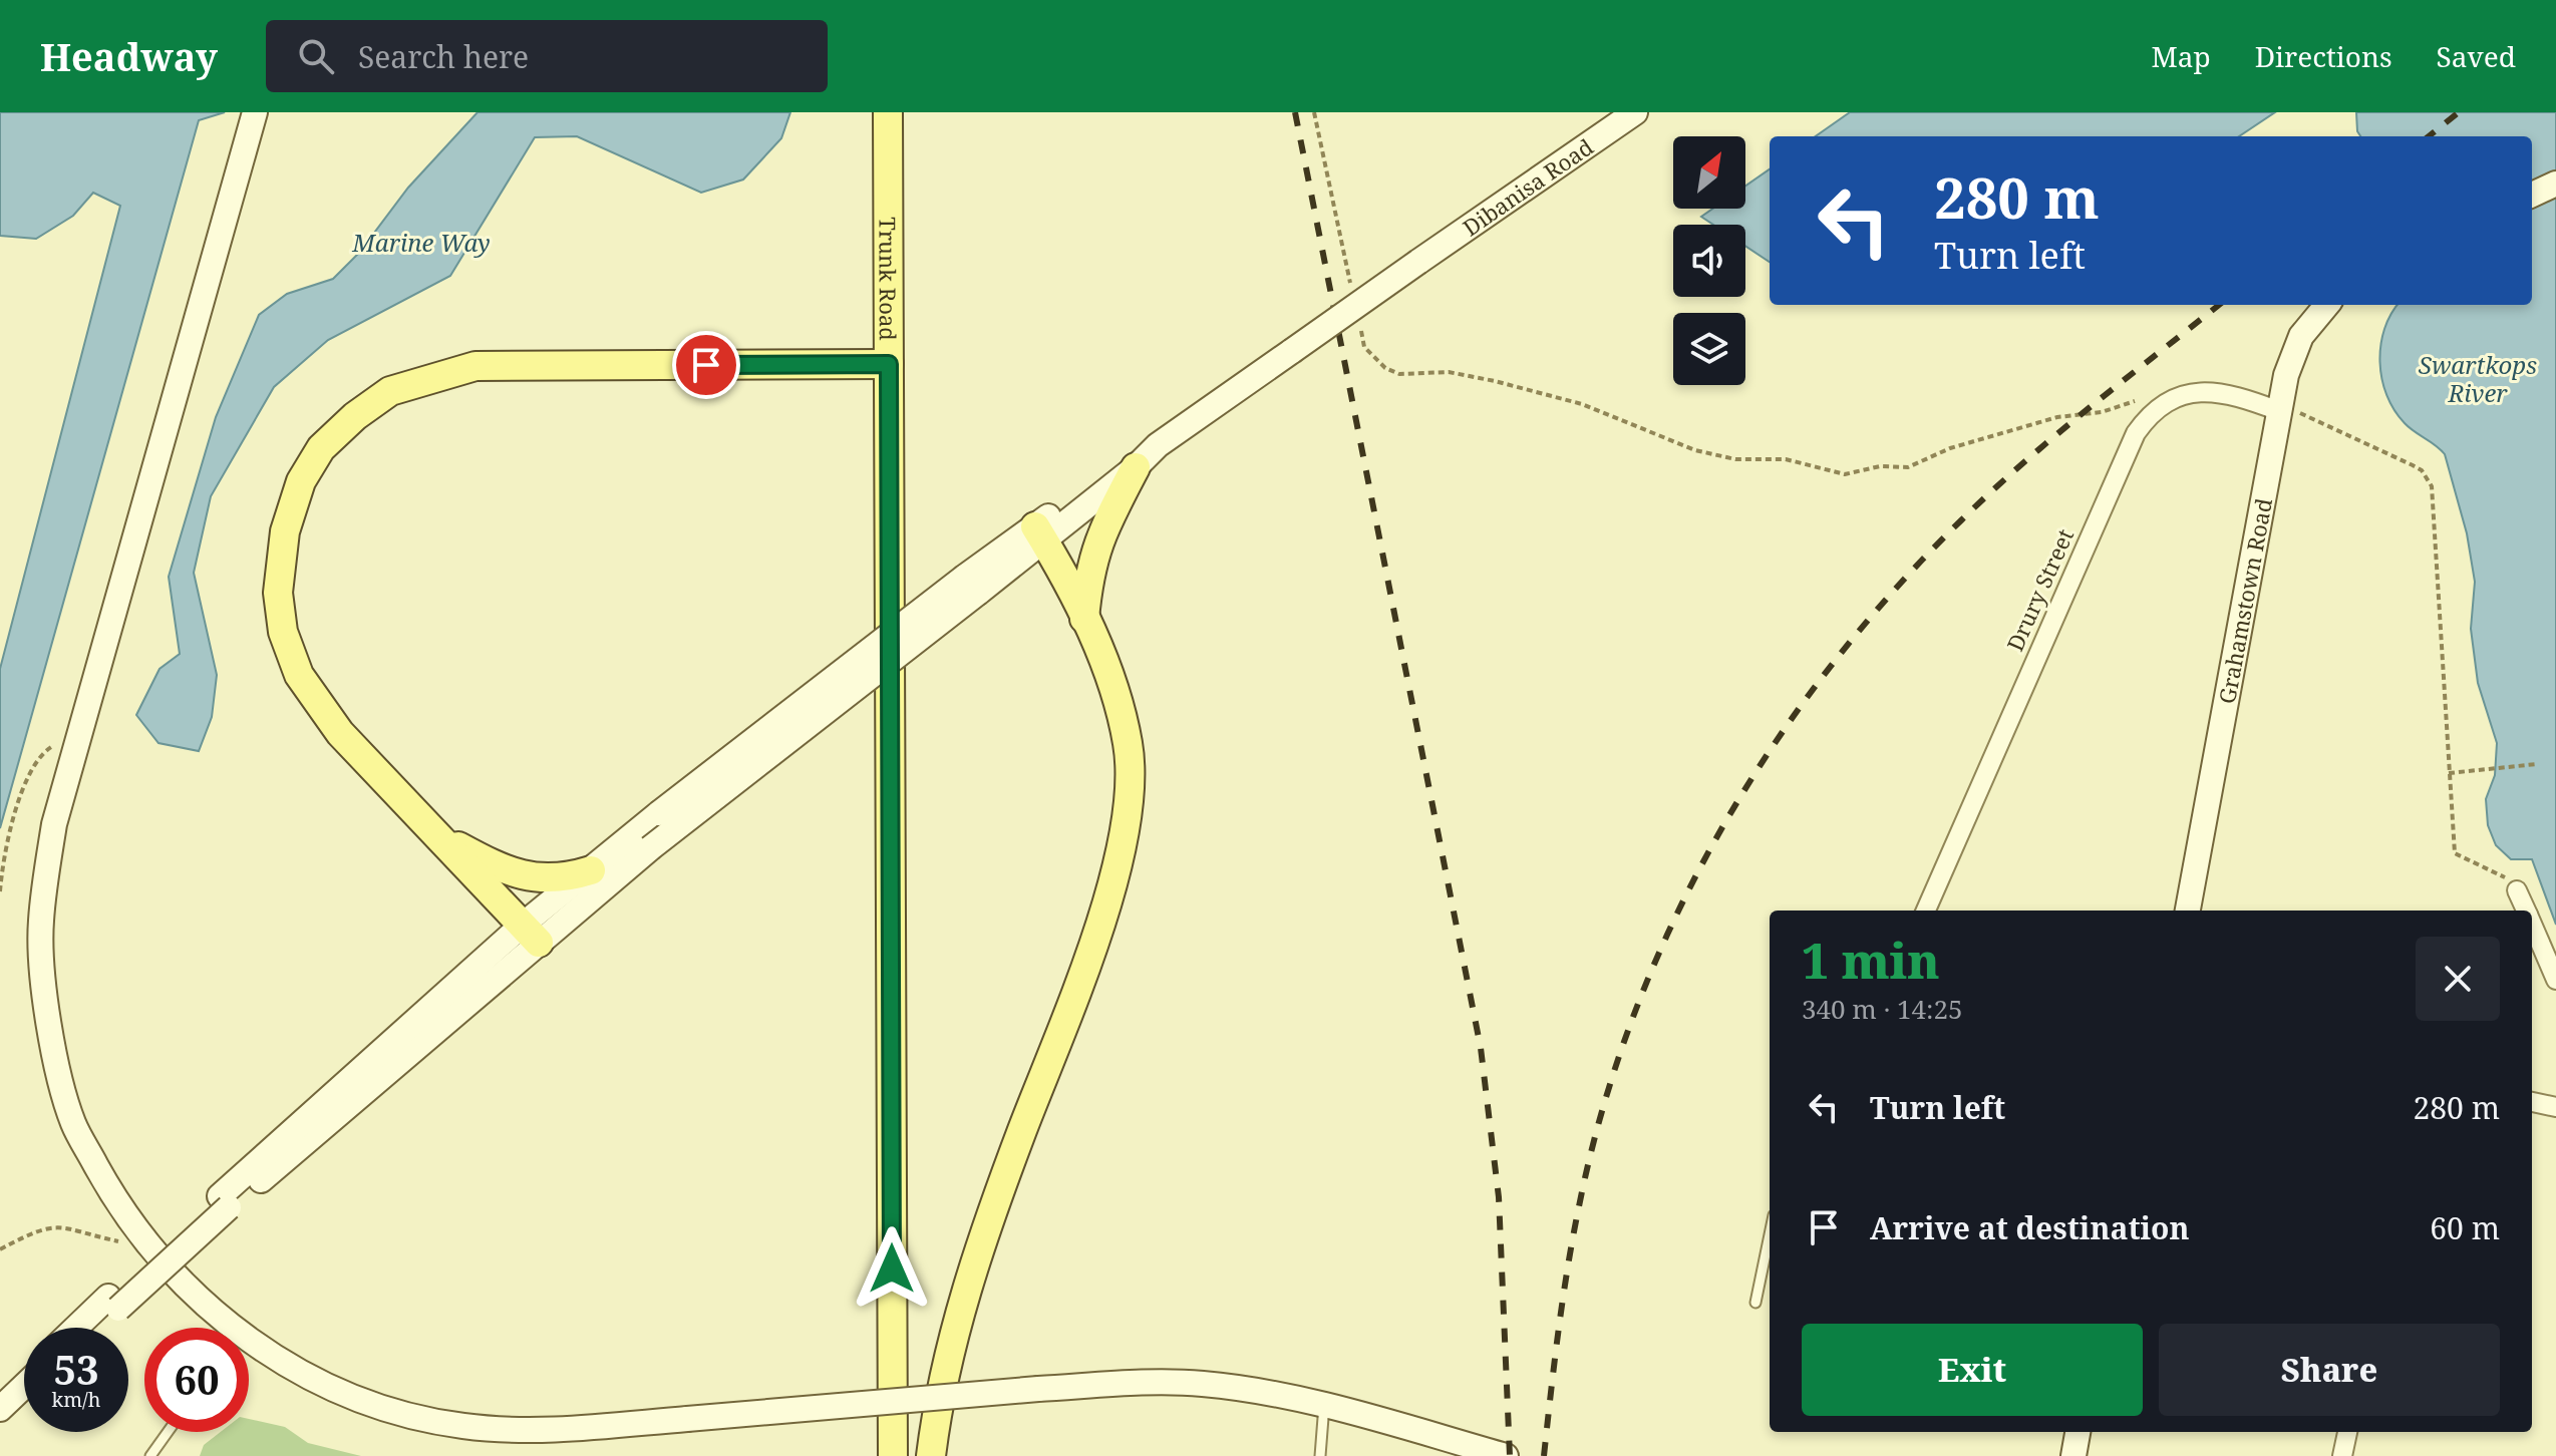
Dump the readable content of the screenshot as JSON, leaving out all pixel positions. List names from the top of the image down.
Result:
{
  "streets": {
    "main road": ["Dibanisa Road", "Trunk Road", "Grahamstown Road"],
    "street": ["Drury Street"]
  },
  "crossings": [
    ["Drury Street", "Grahamstown Road"]
  ],
  "water": ["Marine Way", "Swartkops River"],
  "north": "top right",
  "page": {
    "header": "Headway",
    "search": "Search here",
    "nav": ["Map", "Directions", "Saved"],
    "turn": ["280 m", "Turn left"],
    "heading": ["1 min", "340 m · 14:25"],
    "list": [
      {
        "name": "Turn left",
        "value": "280 m"
      },
      {
        "name": "Arrive at destination",
        "value": "60 m"
      }
    ],
    "buttons": ["Exit", "Share"],
    "speed": "53 km/h",
    "limit": "60"
  }
}
